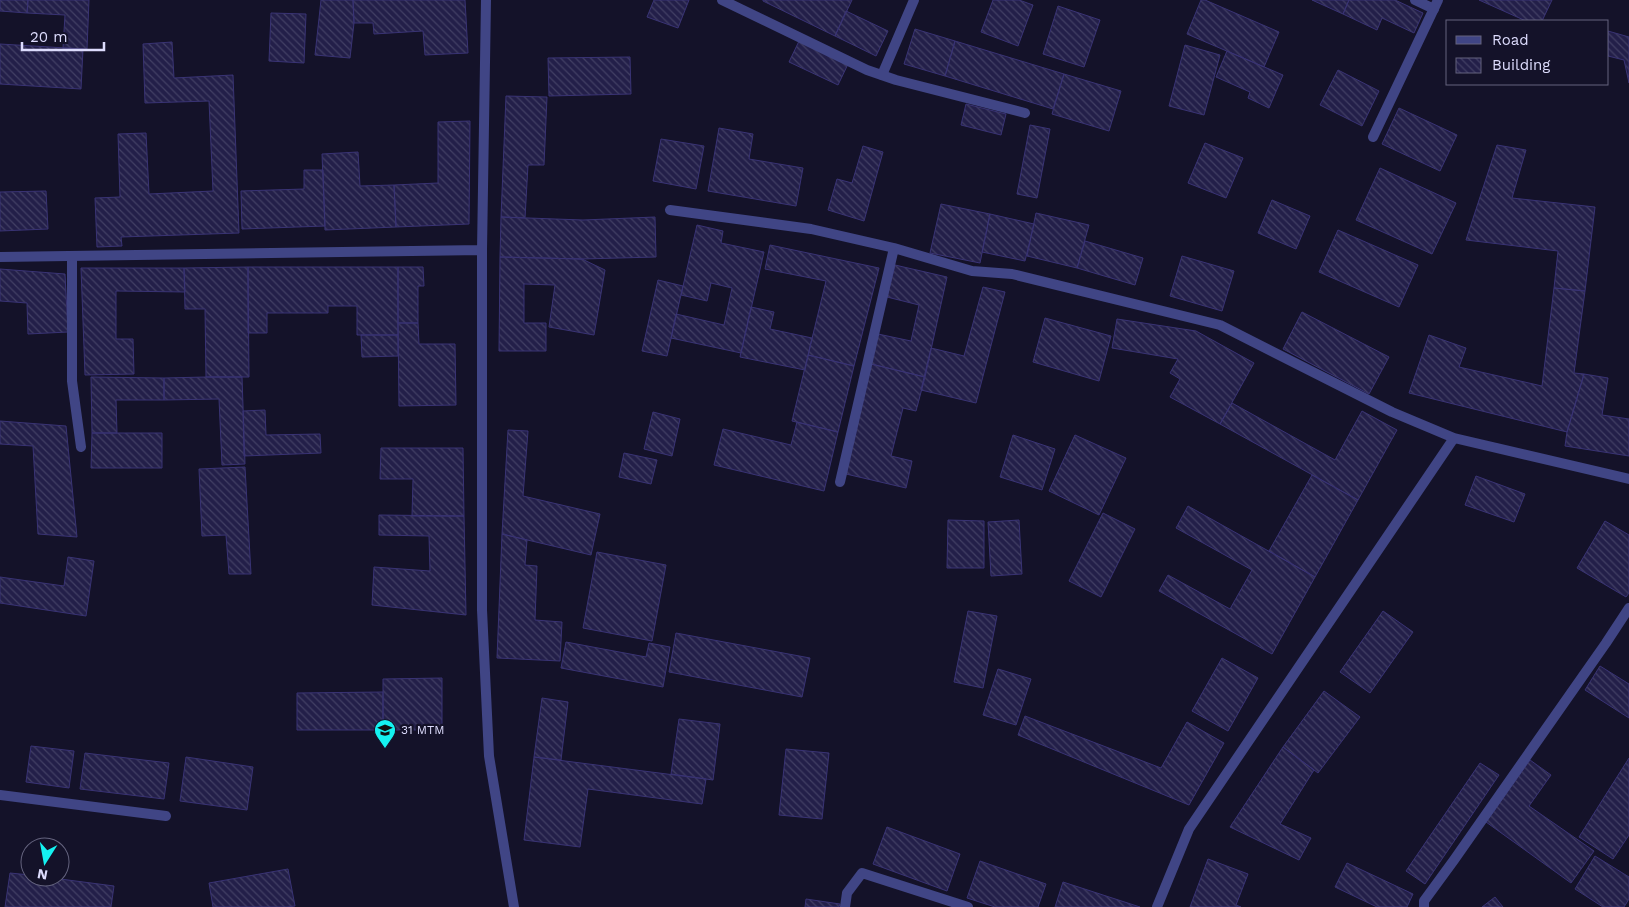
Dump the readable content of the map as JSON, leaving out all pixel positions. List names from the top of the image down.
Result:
{
  "places": {
    "school or university": ["31 MTM"]
  },
  "legend": ["Road", "Building"],
  "scale_bar": "20 m",
  "north": "bottom"
}
